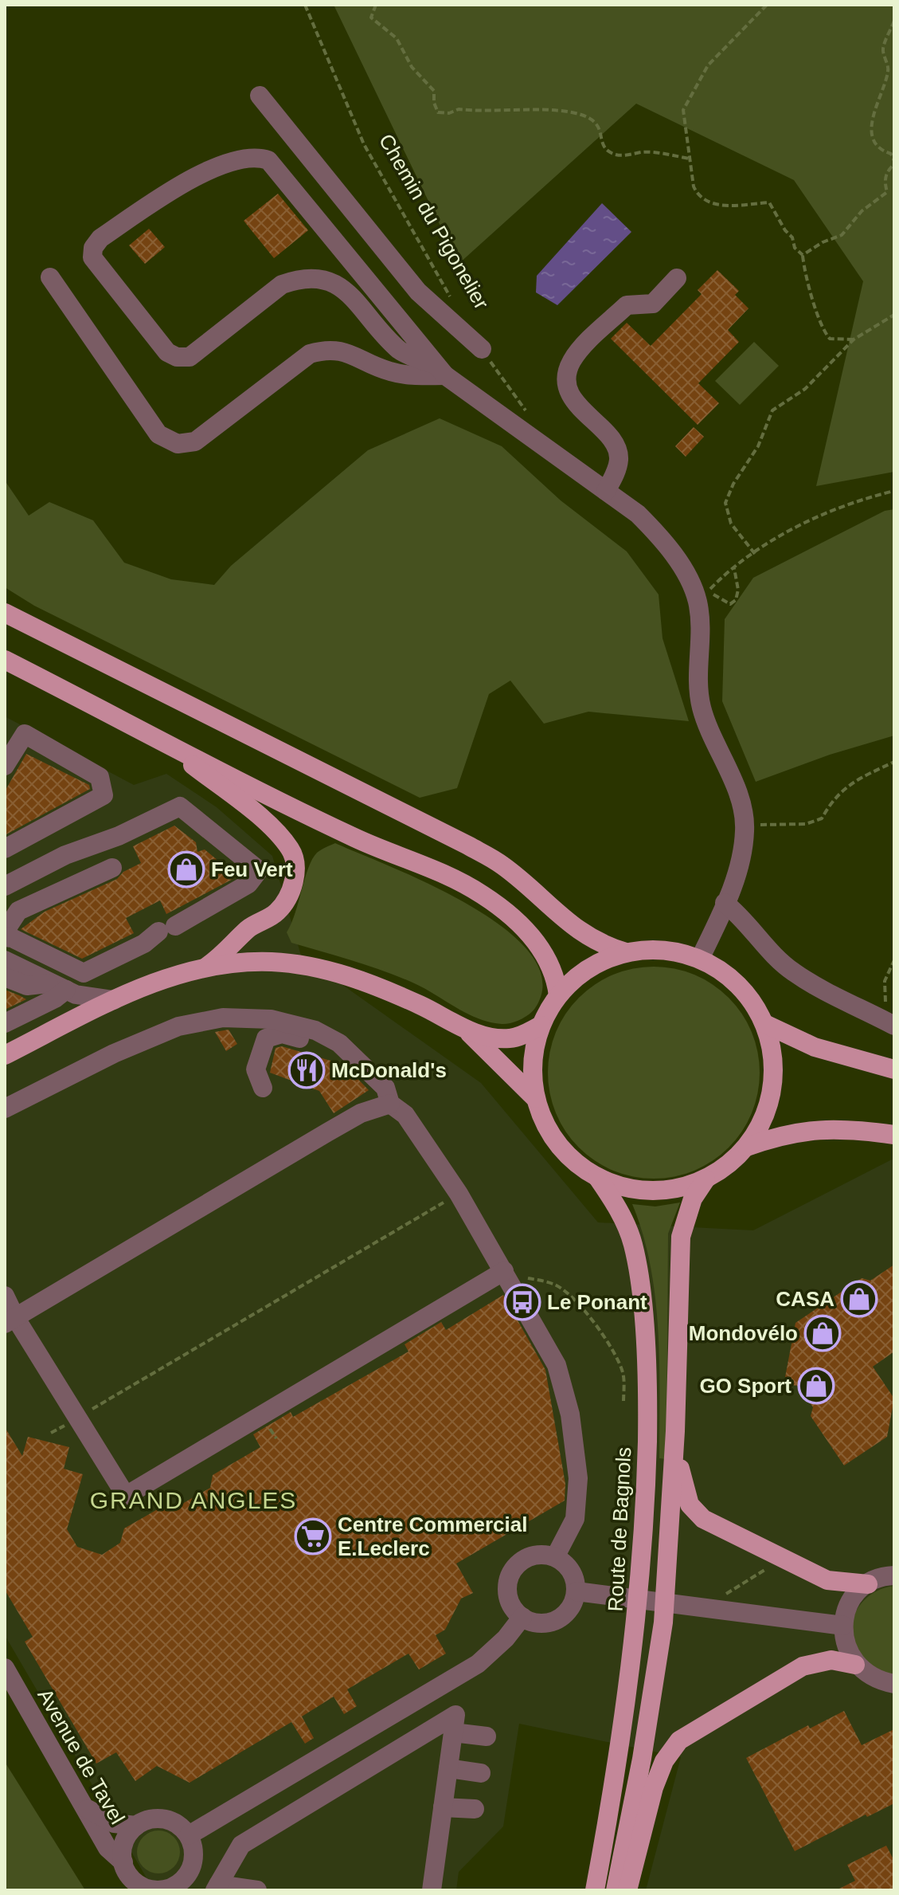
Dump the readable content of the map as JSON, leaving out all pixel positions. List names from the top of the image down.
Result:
{
  "streets": {
    "main road": ["Route de Bagnols"],
    "street": ["Avenue de Tavel"],
    "path": ["Chemin du Pigonelier"]
  },
  "districts": ["GRAND ANGLES"],
  "places": {
    "shop": [
      "Feu Vert",
      "CASA",
      "Mondovélo",
      "GO Sport"
    ],
    "restaurant": ["McDonald's"],
    "bus stop": ["Le Ponant"],
    "supermarket": ["Centre Commercial E.Leclerc"]
  }
}
